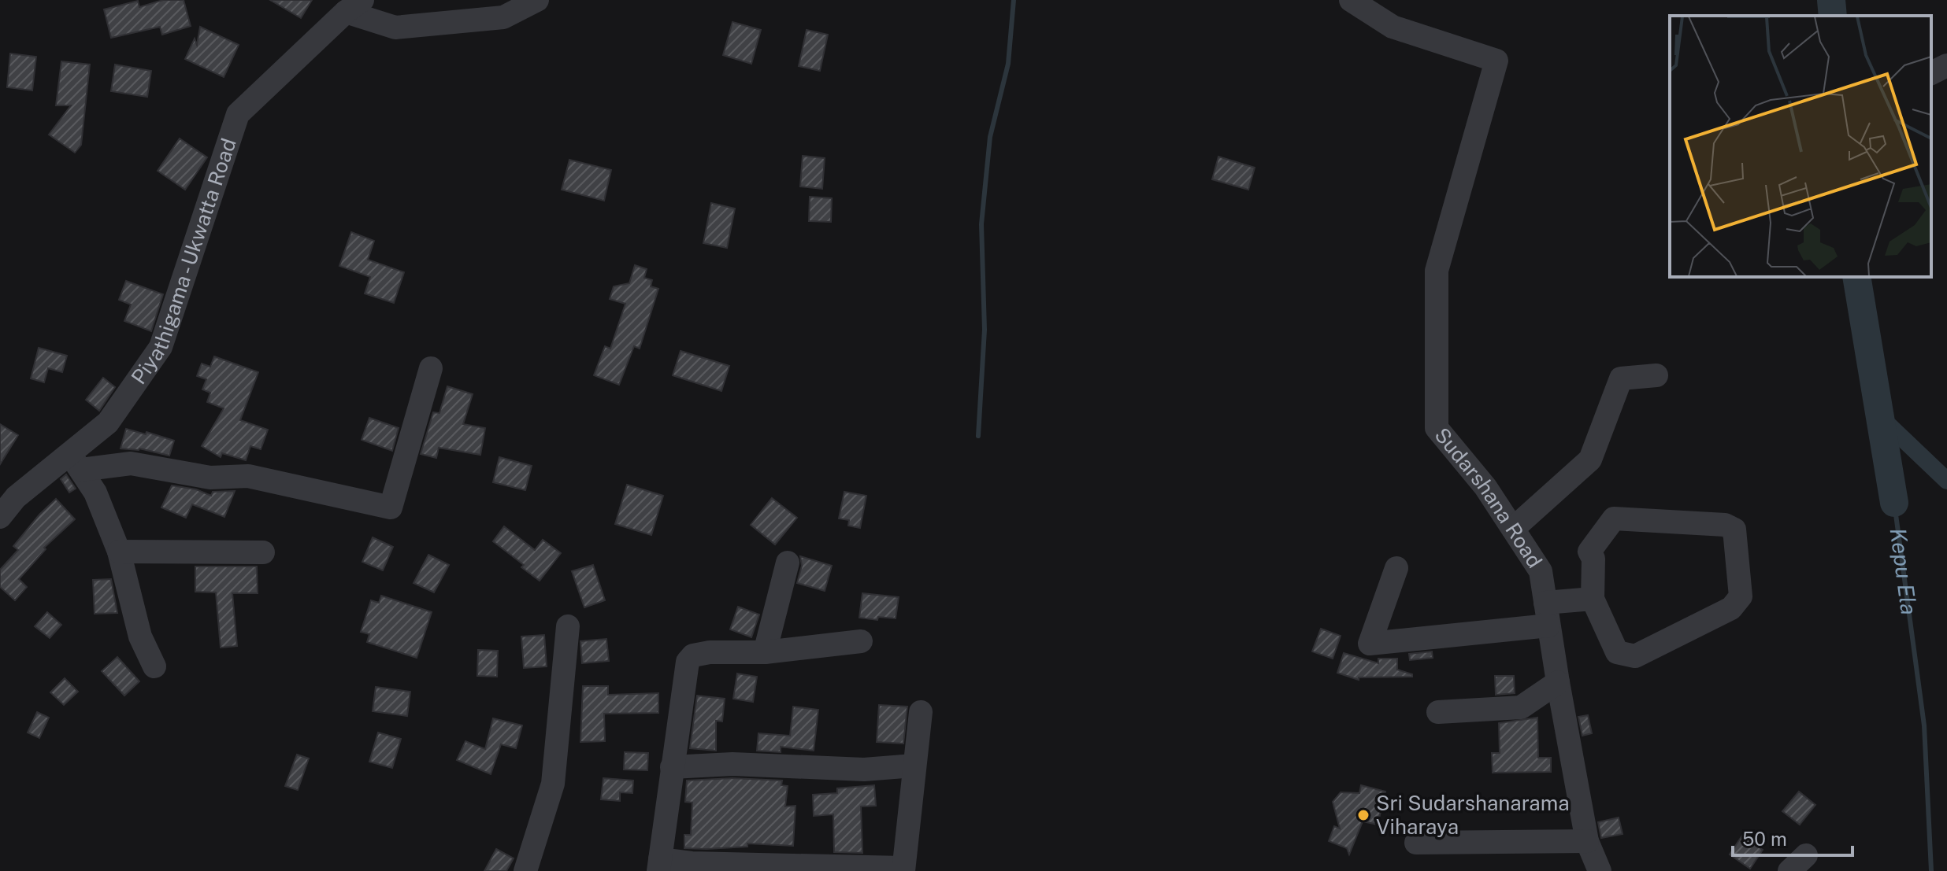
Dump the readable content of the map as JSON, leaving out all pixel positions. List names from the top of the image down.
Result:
{
  "streets": {
    "street": ["Piyathigama - Ukwatta Road", "Sudarshana Road"]
  },
  "water": ["Kepu Ela"],
  "places": ["Sri Sudarshanarama Viharaya"],
  "scale_bar": "50 m"
}
